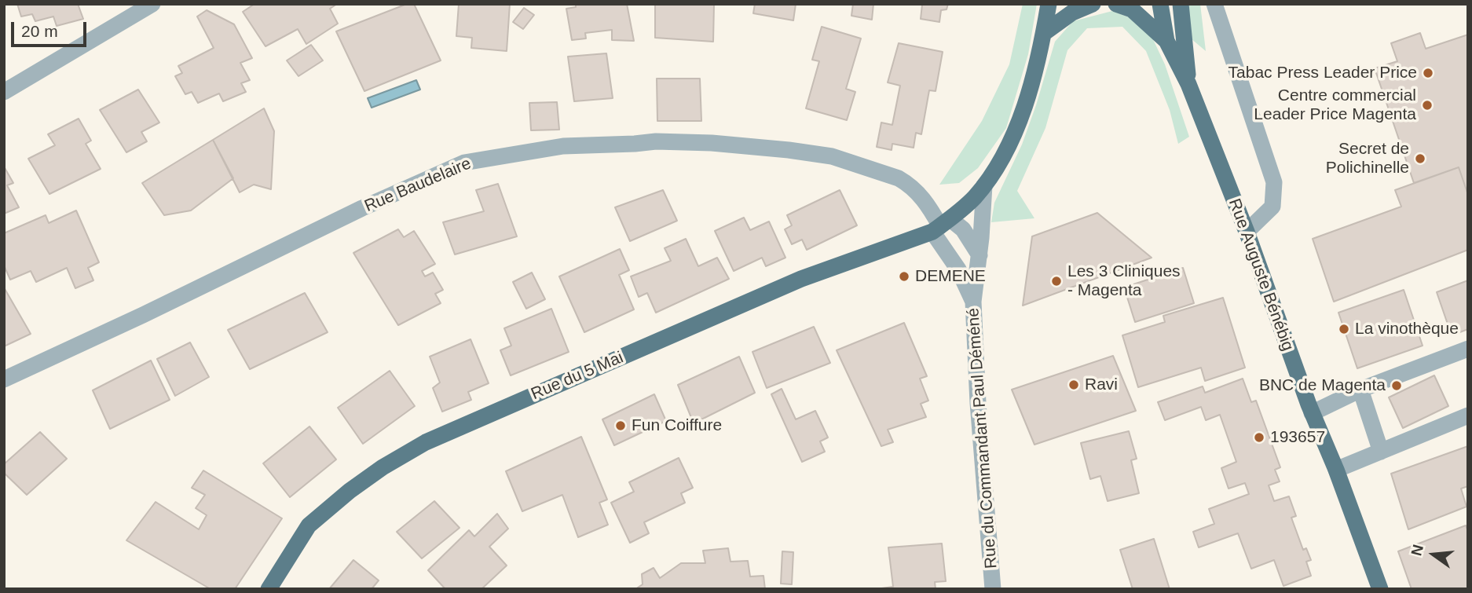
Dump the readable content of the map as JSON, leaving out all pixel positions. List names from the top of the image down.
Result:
{
  "streets": {
    "main road": ["Rue Auguste Bénébig", "Rue du 5 Mai", "Rue du Commandant Paul Déméné"],
    "street": ["Rue Baudelaire"]
  },
  "crossings": [
    ["Rue Baudelaire", "Rue du 5 Mai"],
    ["Rue Baudelaire", "Rue du Commandant Paul Déméné"],
    ["Rue du 5 Mai", "Rue du Commandant Paul Déméné"]
  ],
  "places": [
    "Tabac Press Leader Price",
    "Centre commercial Leader Price Magenta",
    "Secret de Polichinelle",
    "DEMENE",
    "Les 3 Cliniques - Magenta",
    "La vinothèque",
    "Ravi",
    "BNC de Magenta",
    "Fun Coiffure",
    "193657"
  ],
  "scale_bar": "20 m",
  "north": "left"
}
